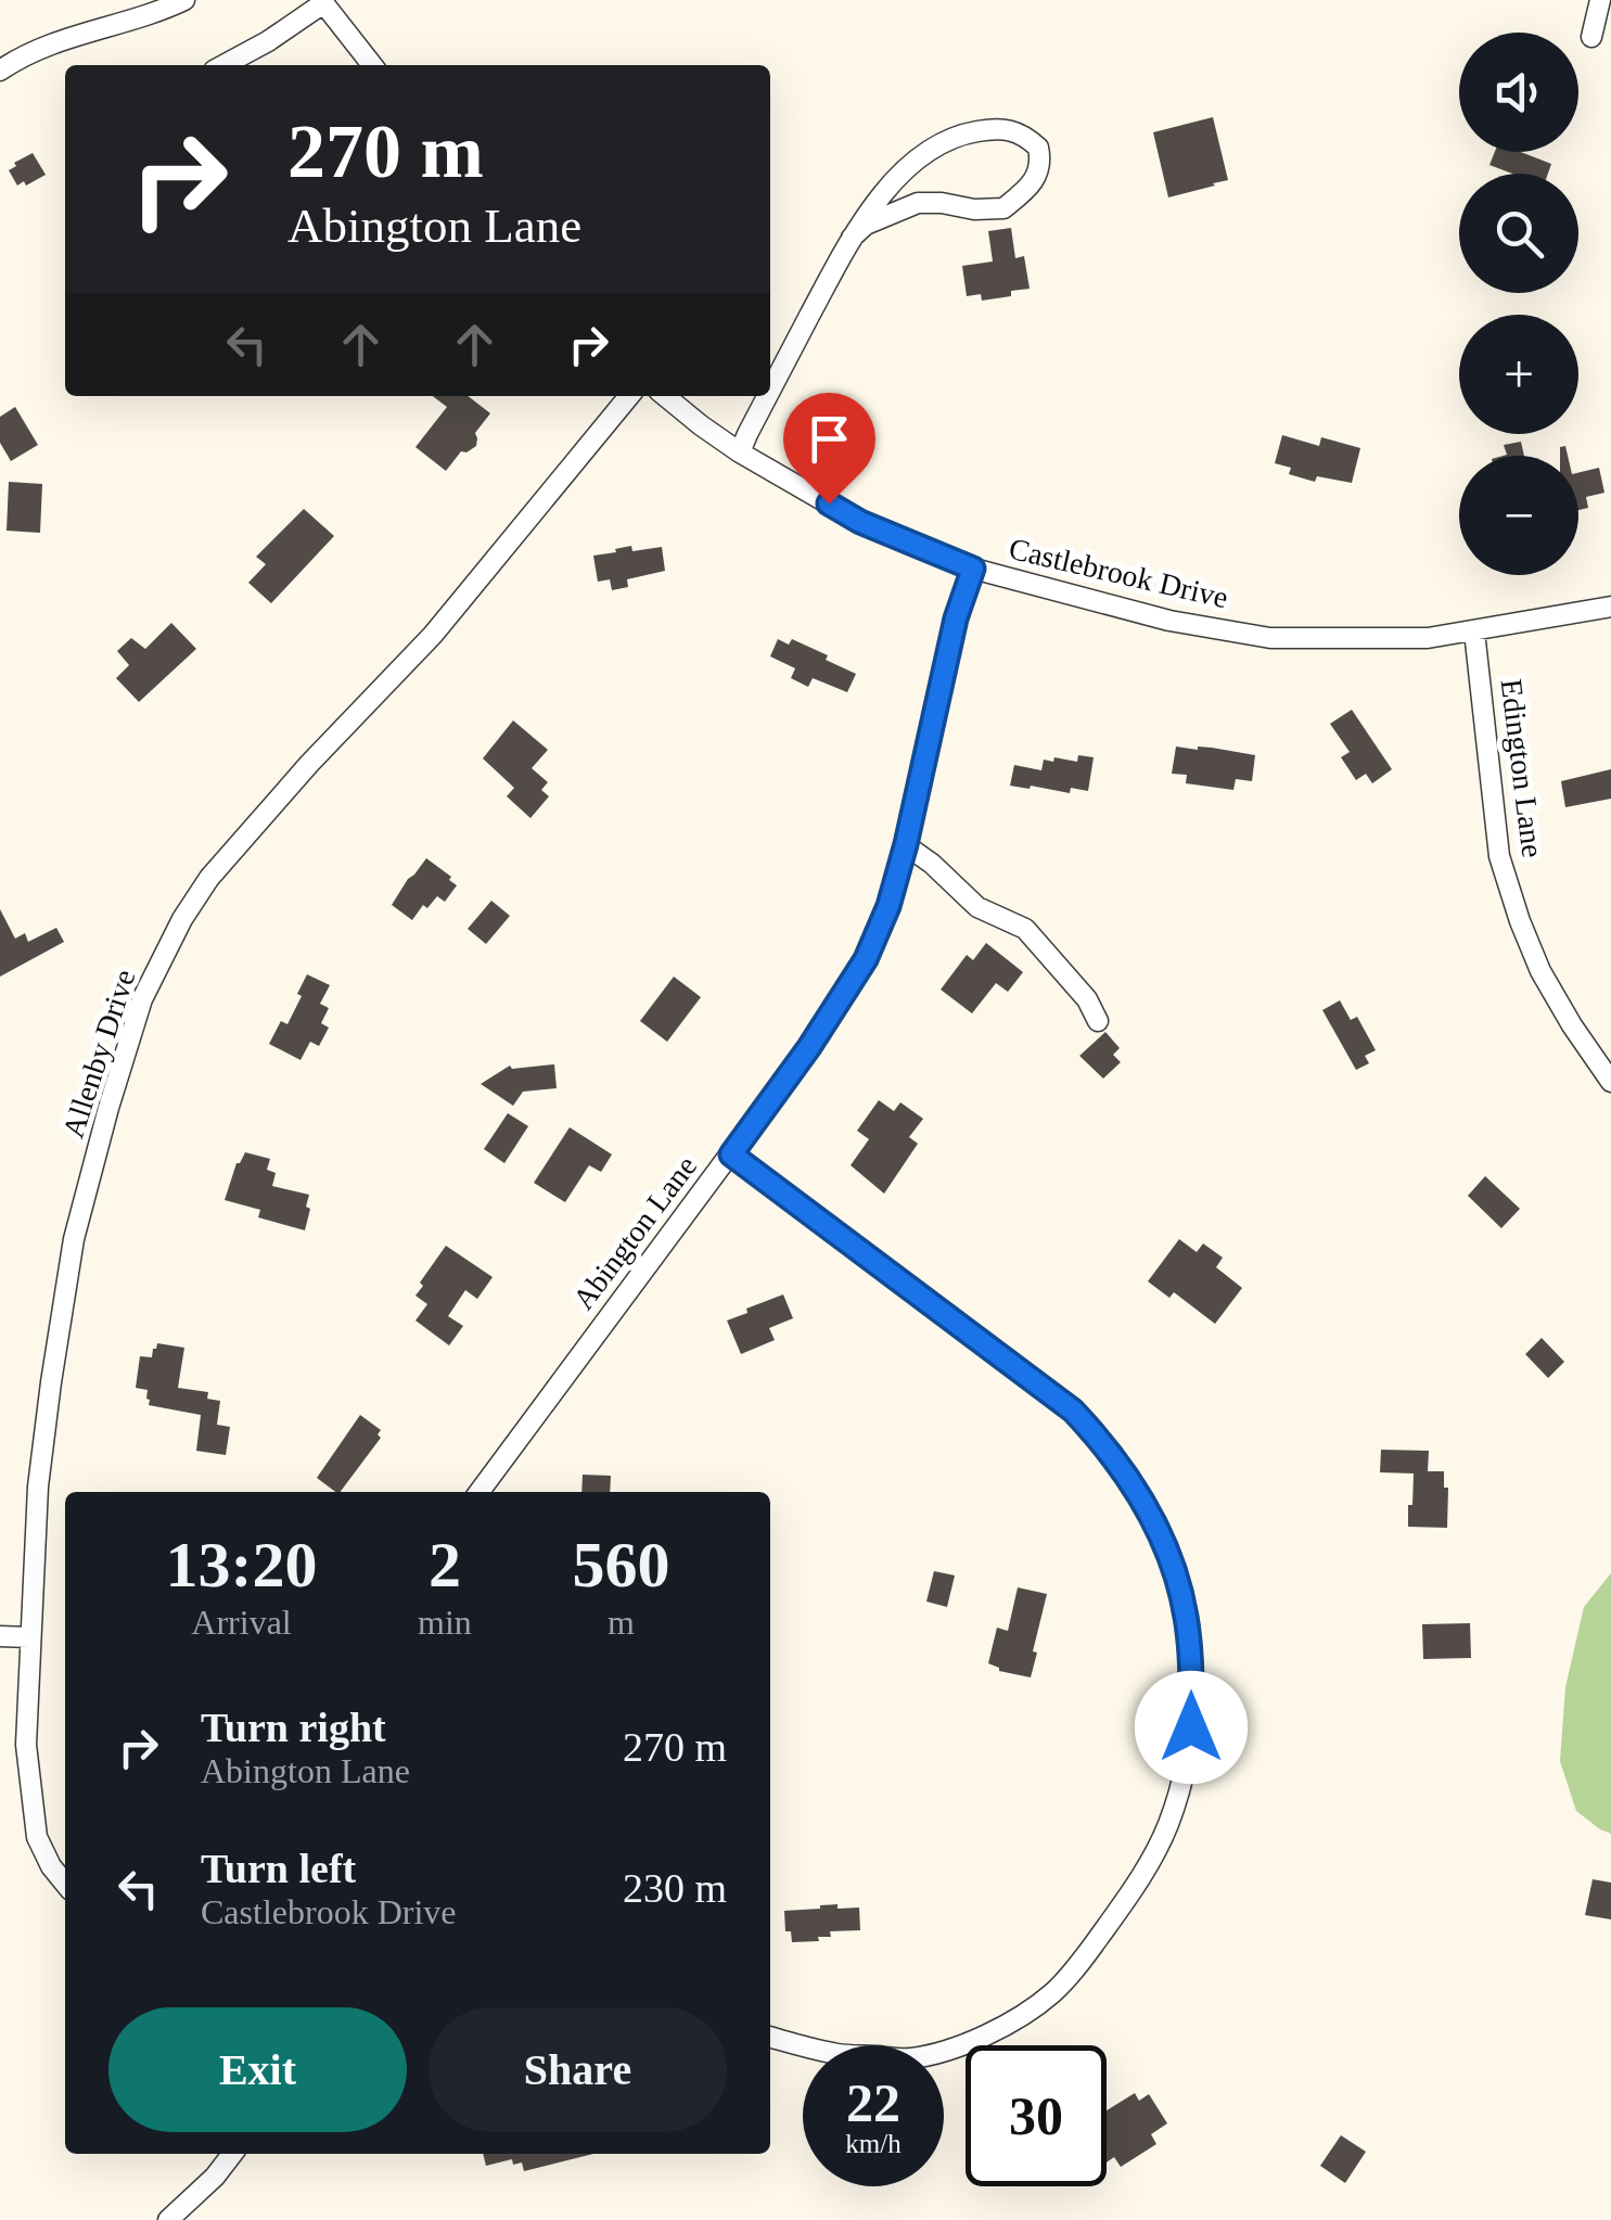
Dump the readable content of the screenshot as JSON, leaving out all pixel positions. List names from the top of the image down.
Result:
{
  "streets": {
    "street": [
      "Castlebrook Drive",
      "Edington Lane",
      "Allenby Drive",
      "Abington Lane"
    ]
  },
  "crossings": [
    ["Castlebrook Drive", "Edington Lane"],
    ["Castlebrook Drive", "Abington Lane"]
  ],
  "page": {
    "map_buttons": ["+", "−"],
    "turn": ["270 m", "Abington Lane"],
    "eta": [
      "13:20",
      "Arrival",
      "2",
      "min",
      "560",
      "m"
    ],
    "list": [
      {
        "name": "Turn right",
        "note": "Abington Lane",
        "value": "270 m"
      },
      {
        "name": "Turn left",
        "note": "Castlebrook Drive",
        "value": "230 m"
      }
    ],
    "buttons": ["Exit", "Share"],
    "speed": "22 km/h",
    "limit": "30"
  }
}
